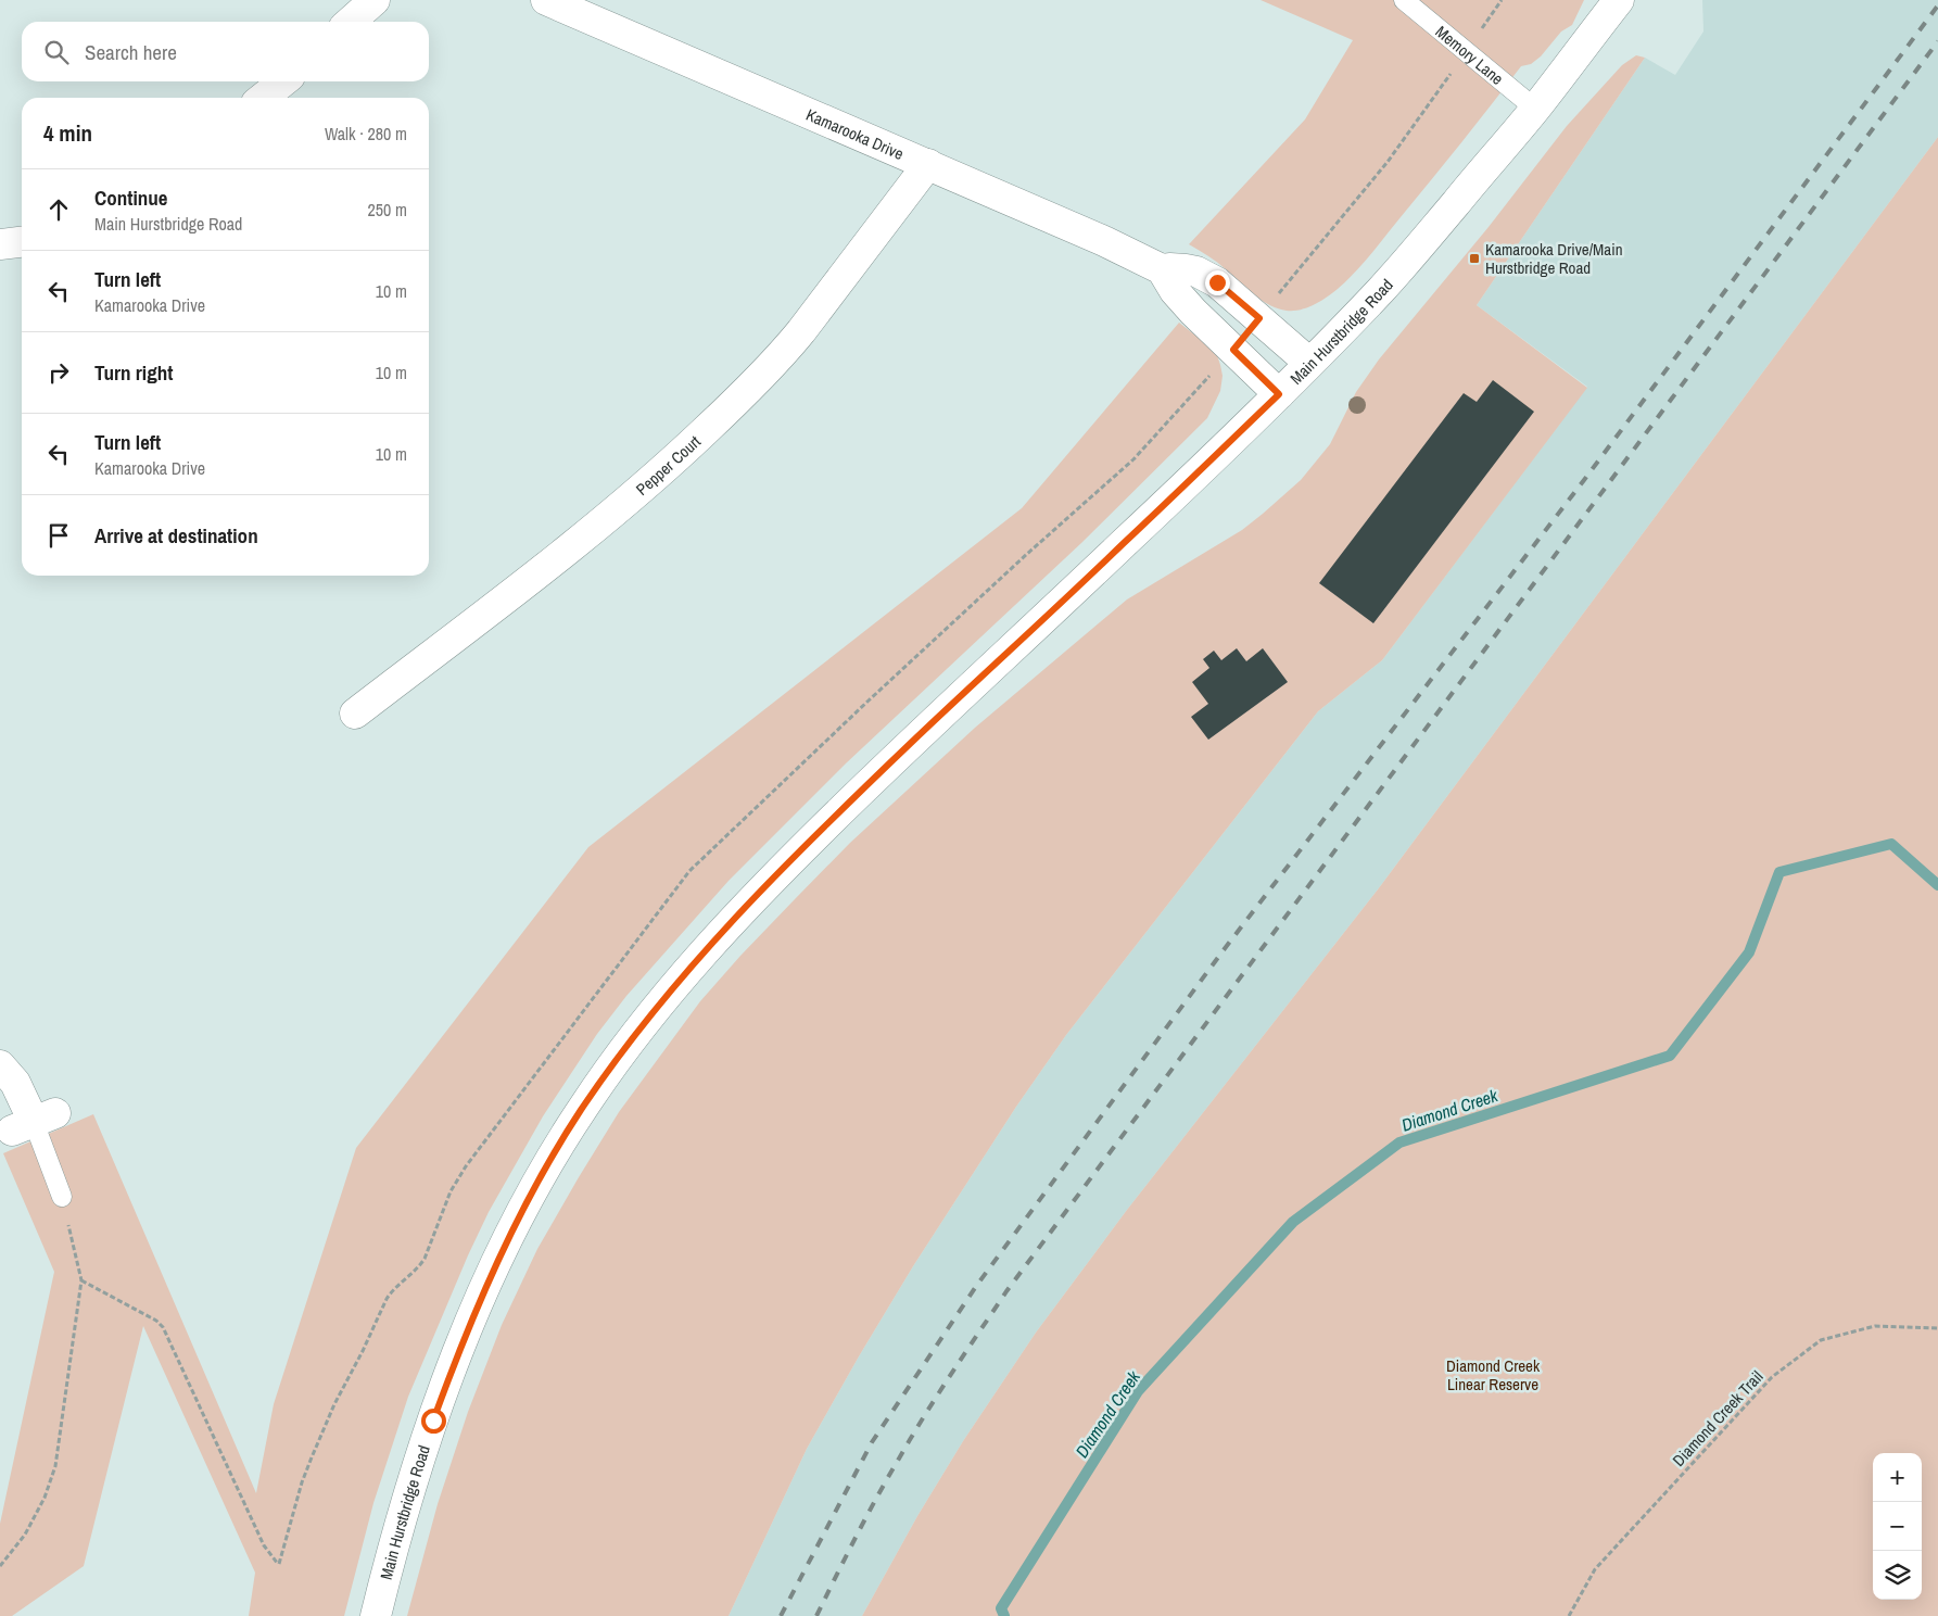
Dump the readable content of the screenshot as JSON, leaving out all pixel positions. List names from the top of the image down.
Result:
{
  "streets": {
    "main road": ["Kamarooka Drive", "Main Hurstbridge Road", "Pepper Court"],
    "lane": ["Memory Lane"],
    "path": ["Diamond Creek Trail"]
  },
  "crossings": [
    ["Memory Lane", "Main Hurstbridge Road"],
    ["Kamarooka Drive", "Main Hurstbridge Road"],
    ["Kamarooka Drive", "Pepper Court"]
  ],
  "water": ["Diamond Creek"],
  "parks": ["Diamond Creek Linear Reserve"],
  "places": {
    "transit": ["Kamarooka Drive/Main Hurstbridge Road"]
  },
  "page": {
    "search": "Search here",
    "heading": ["4 min", "Walk · 280 m"],
    "list": [
      ["Continue", "Main Hurstbridge Road", "250 m"],
      ["Turn left", "Kamarooka Drive", "10 m"],
      ["Turn right", "10 m"],
      ["Turn left", "Kamarooka Drive", "10 m"],
      "Arrive at destination"
    ],
    "map_buttons": ["+", "−"]
  }
}
